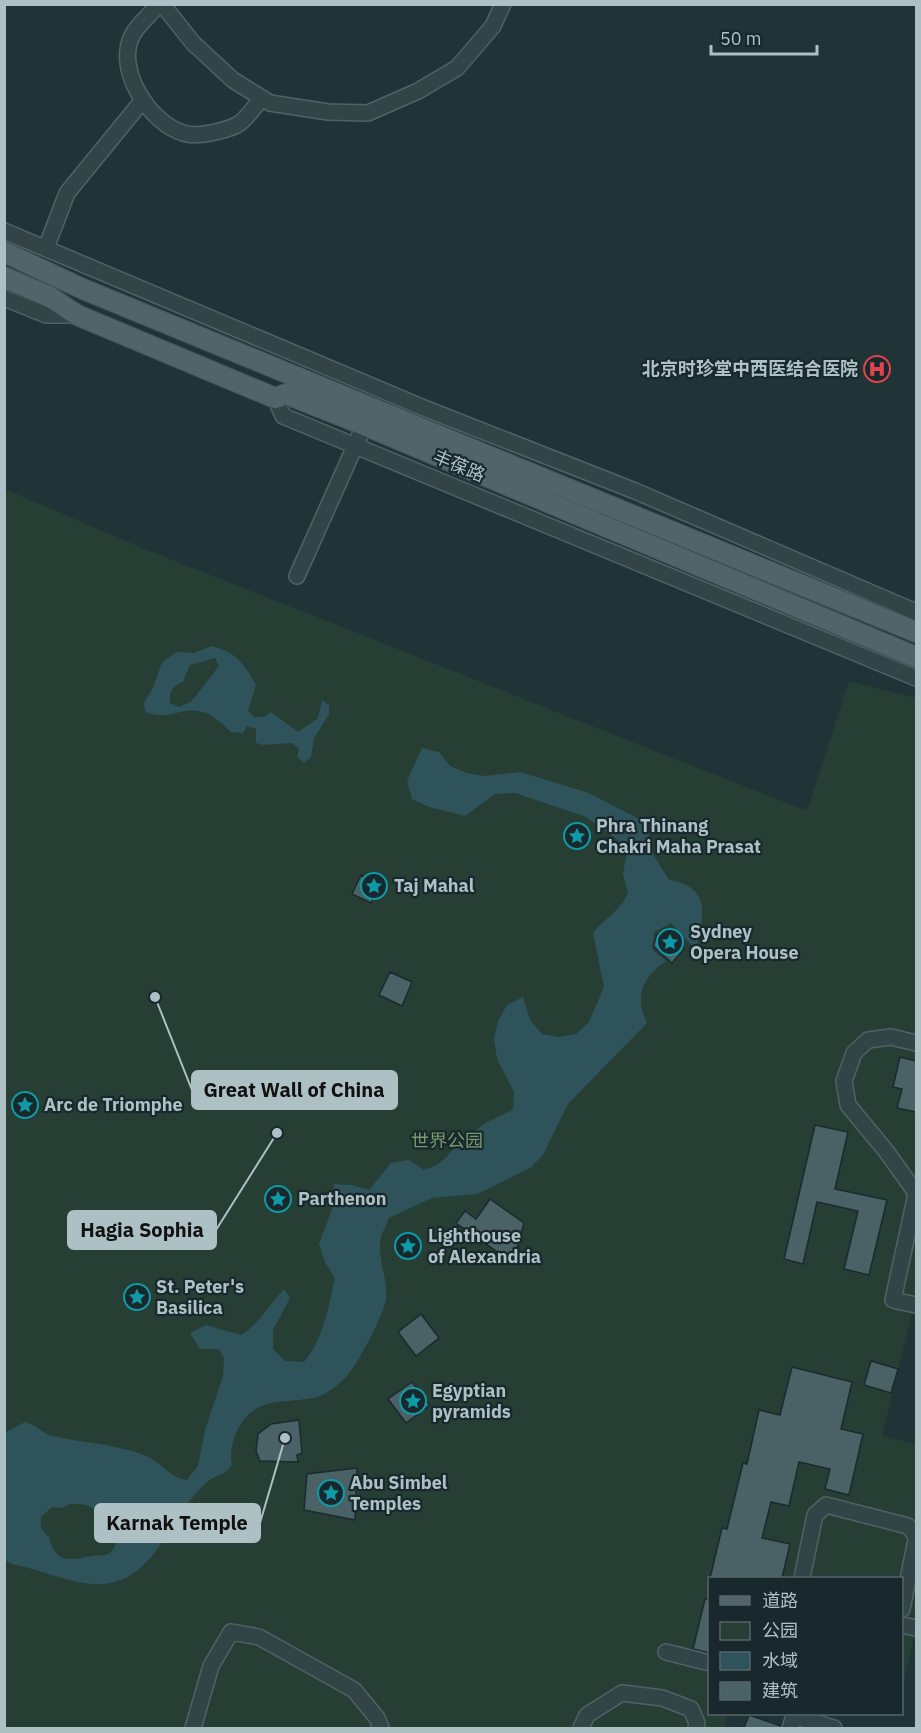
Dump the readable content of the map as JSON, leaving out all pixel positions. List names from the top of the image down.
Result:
{
  "streets": {
    "main road": ["丰葆路"]
  },
  "parks": ["世界公园"],
  "places": {
    "hospital": ["北京时珍堂中西医结合医院"],
    "place": [
      "Phra Thinang Chakri Maha Prasat",
      "Taj Mahal",
      "Sydney Opera House",
      "Arc de Triomphe",
      "Parthenon",
      "Lighthouse of Alexandria",
      "St. Peter's Basilica",
      "Egyptian pyramids",
      "Abu Simbel Temples"
    ],
    "other": ["Great Wall of China", "Hagia Sophia", "Karnak Temple"]
  },
  "legend": [
    "道路",
    "公园",
    "水域",
    "建筑"
  ],
  "scale_bar": "50 m"
}
